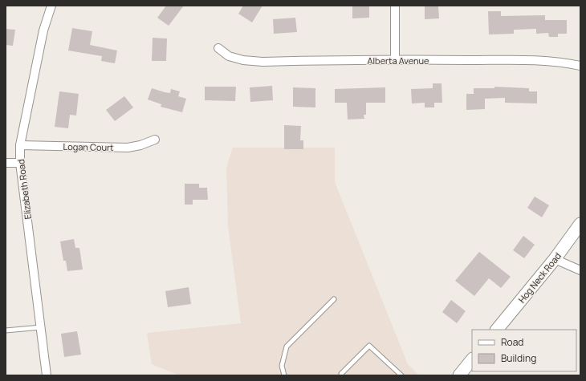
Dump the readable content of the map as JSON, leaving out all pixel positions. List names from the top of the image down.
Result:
{
  "streets": {
    "main road": ["Hog Neck Road"],
    "street": ["Alberta Avenue", "Logan Court", "Elizabeth Road"]
  },
  "crossings": [
    ["Logan Court", "Elizabeth Road"]
  ],
  "legend": ["Road", "Building"]
}
